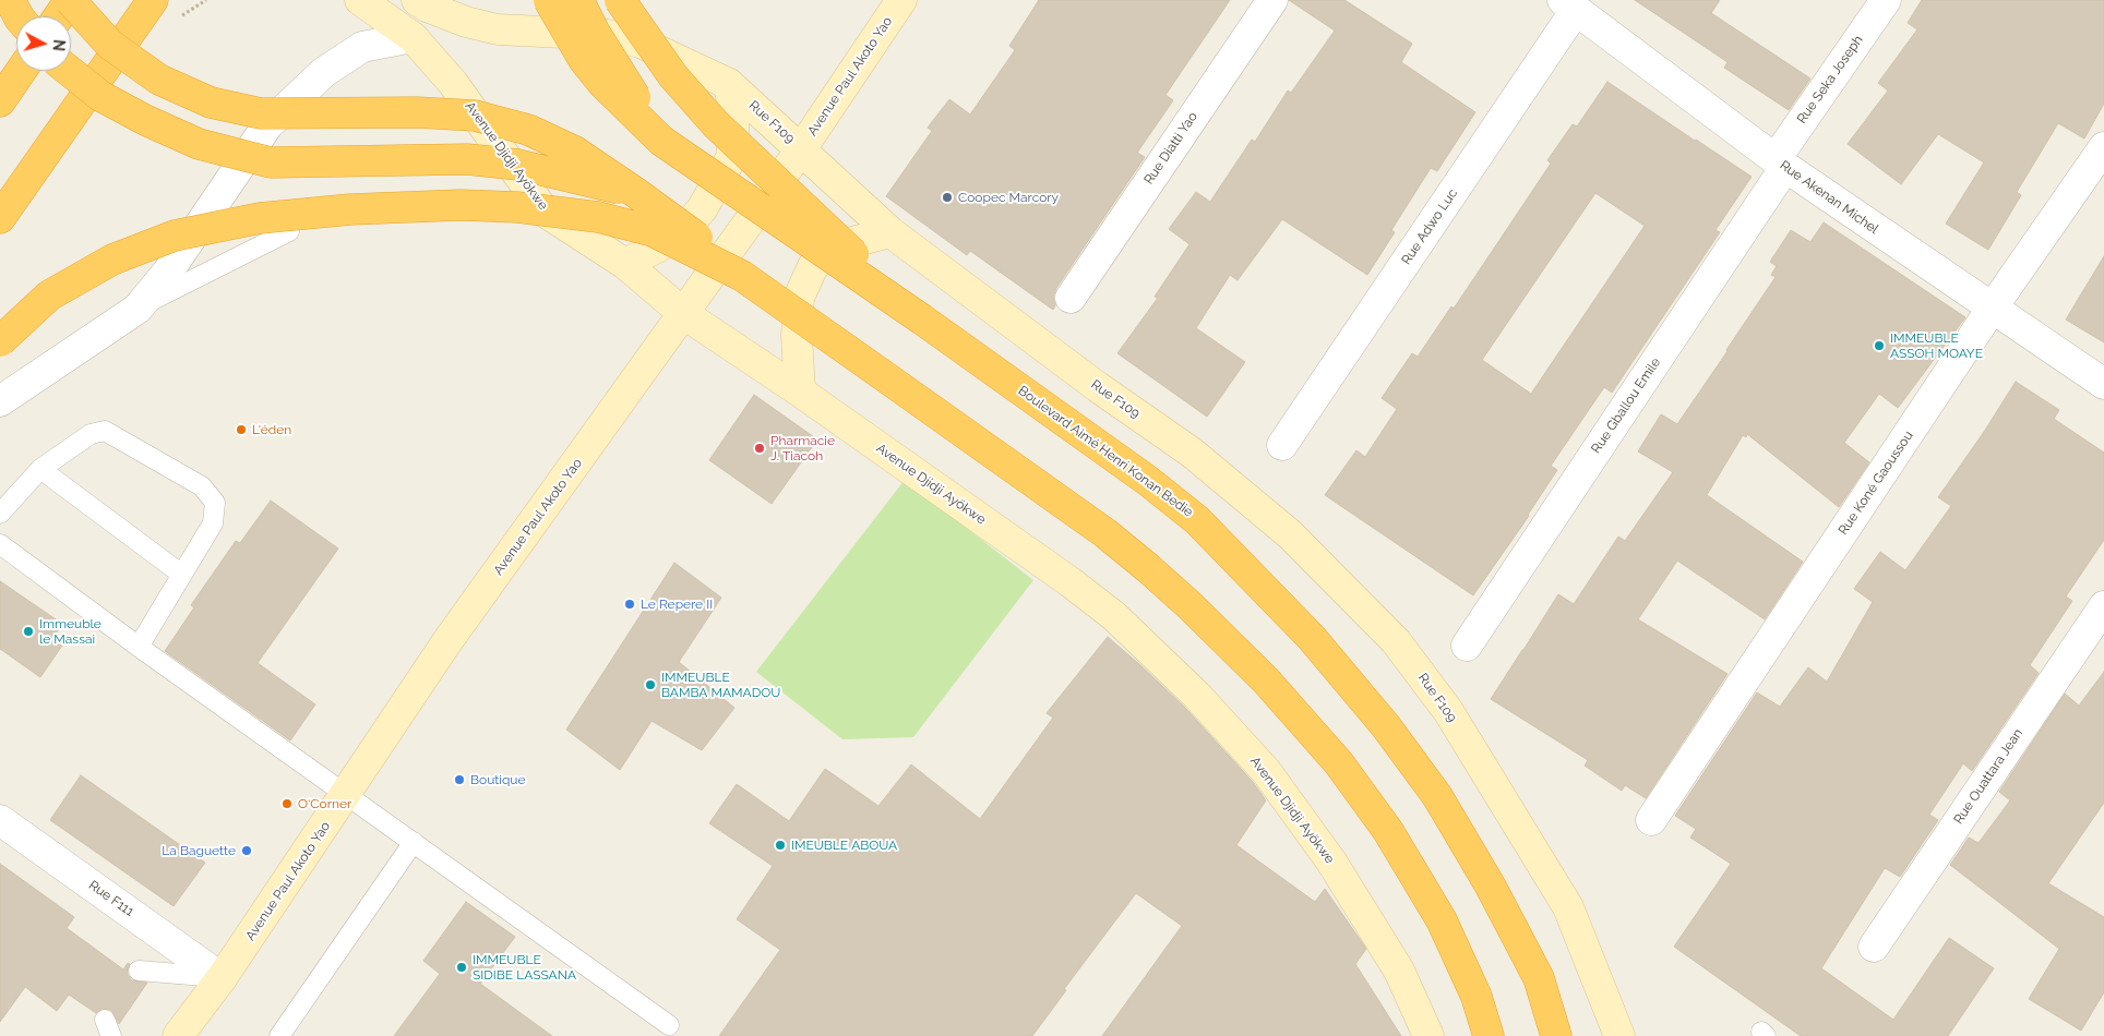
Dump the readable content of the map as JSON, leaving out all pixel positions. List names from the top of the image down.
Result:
{
  "streets": {
    "highway": ["Boulevard Aimé Henri Konan Bedie"],
    "street": [
      "Avenue Paul Akoto Yao",
      "Rue Seka Joseph",
      "Rue F109",
      "Rue Diatti Yao",
      "Avenue Djidji Ayökwe",
      "Rue Akenan Michel",
      "Rue Adwo Luc",
      "Rue Gballou Emile",
      "Rue Koné Gaoussou",
      "Rue Ouattara Jean",
      "Rue F111"
    ]
  },
  "crossings": [
    ["Avenue Paul Akoto Yao", "Rue F109"],
    ["Avenue Paul Akoto Yao", "Avenue Djidji Ayökwe"],
    ["Avenue Paul Akoto Yao", "Rue F111"],
    ["Rue Seka Joseph", "Rue Akenan Michel"],
    ["Rue Seka Joseph", "Rue Gballou Emile"],
    ["Rue Akenan Michel", "Rue Adwo Luc"],
    ["Rue Akenan Michel", "Rue Gballou Emile"],
    ["Rue Akenan Michel", "Rue Koné Gaoussou"]
  ],
  "places": [
    "Coopec Marcory",
    "IMMEUBLE ASSOH MOAYE",
    "L'éden",
    "Pharmacie J. Tiacoh",
    "Le Repere II",
    "Immeuble le Massai",
    "IMMEUBLE BAMBA MAMADOU",
    "Boutique",
    "O‘Corner",
    "IMEUBLE ABOUA",
    "La Baguette",
    "IMMEUBLE SIDIBE LASSANA"
  ],
  "north": "right"
}
